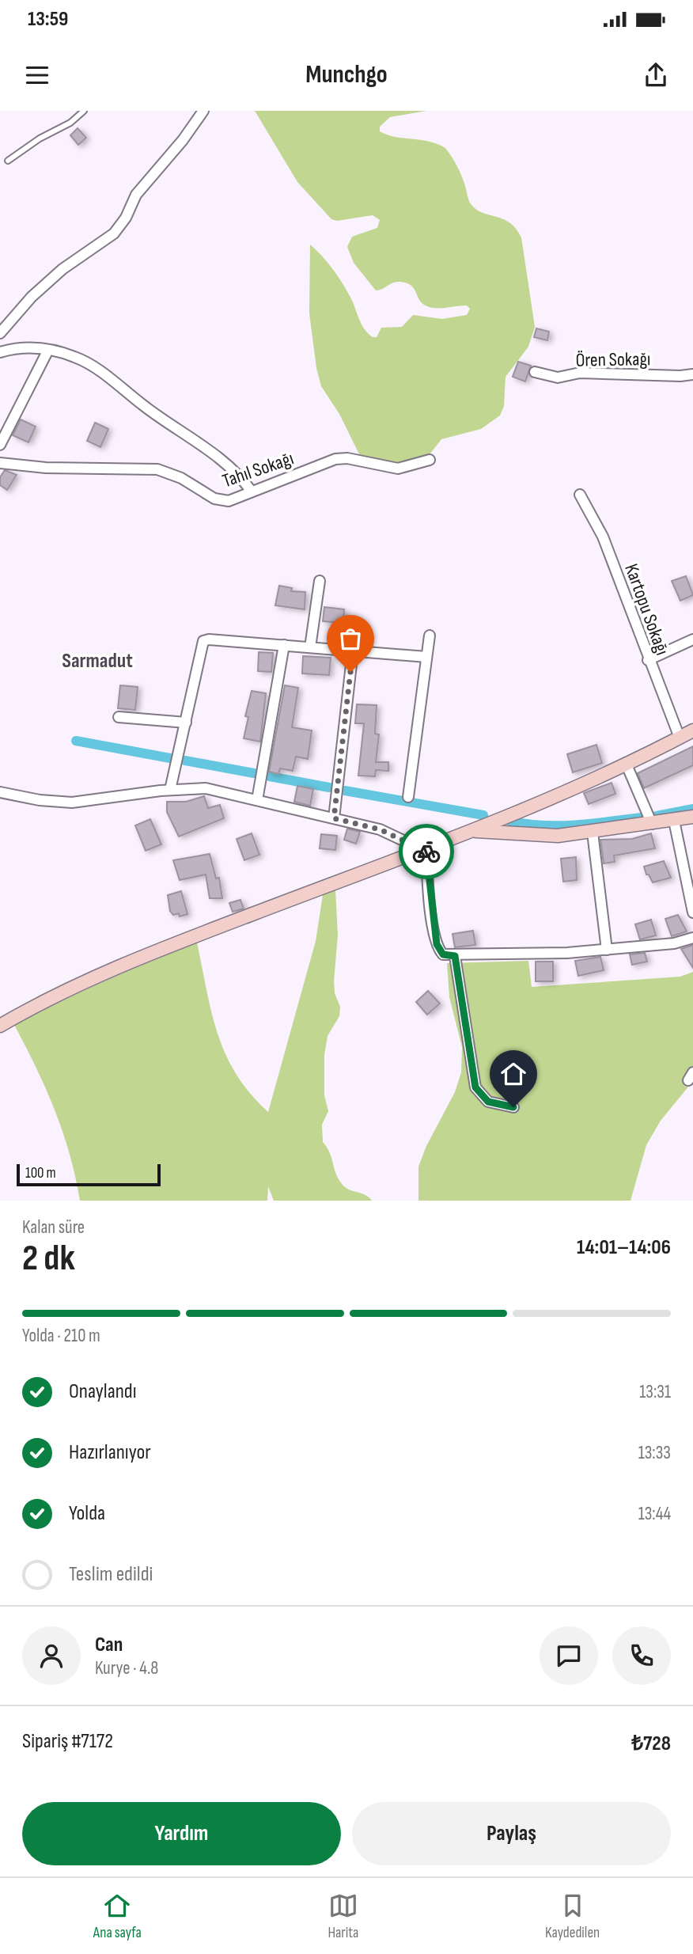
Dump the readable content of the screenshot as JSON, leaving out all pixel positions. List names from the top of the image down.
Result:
{
  "streets": {
    "street": ["Ören Sokağı", "Tahıl Sokağı", "Kartopu Sokağı"]
  },
  "districts": ["Sarmadut"],
  "scale_bar": "100 m",
  "page": {
    "status": "13:59",
    "header": "Munchgo",
    "scale": "100 m",
    "heading": ["2 dk", "Kalan süre", "14:01–14:06"],
    "panel": [
      "Can",
      "Kurye · 4.8",
      "Sipariş #7172",
      "₺728"
    ],
    "bar": "Yolda · 210 m",
    "list": [
      ["Onaylandı", "13:31"],
      ["Hazırlanıyor", "13:33"],
      ["Yolda", "13:44"],
      "Teslim edildi"
    ],
    "buttons": ["Yardım", "Paylaş"],
    "tabs": ["Ana sayfa", "Harita", "Kaydedilen"]
  }
}
